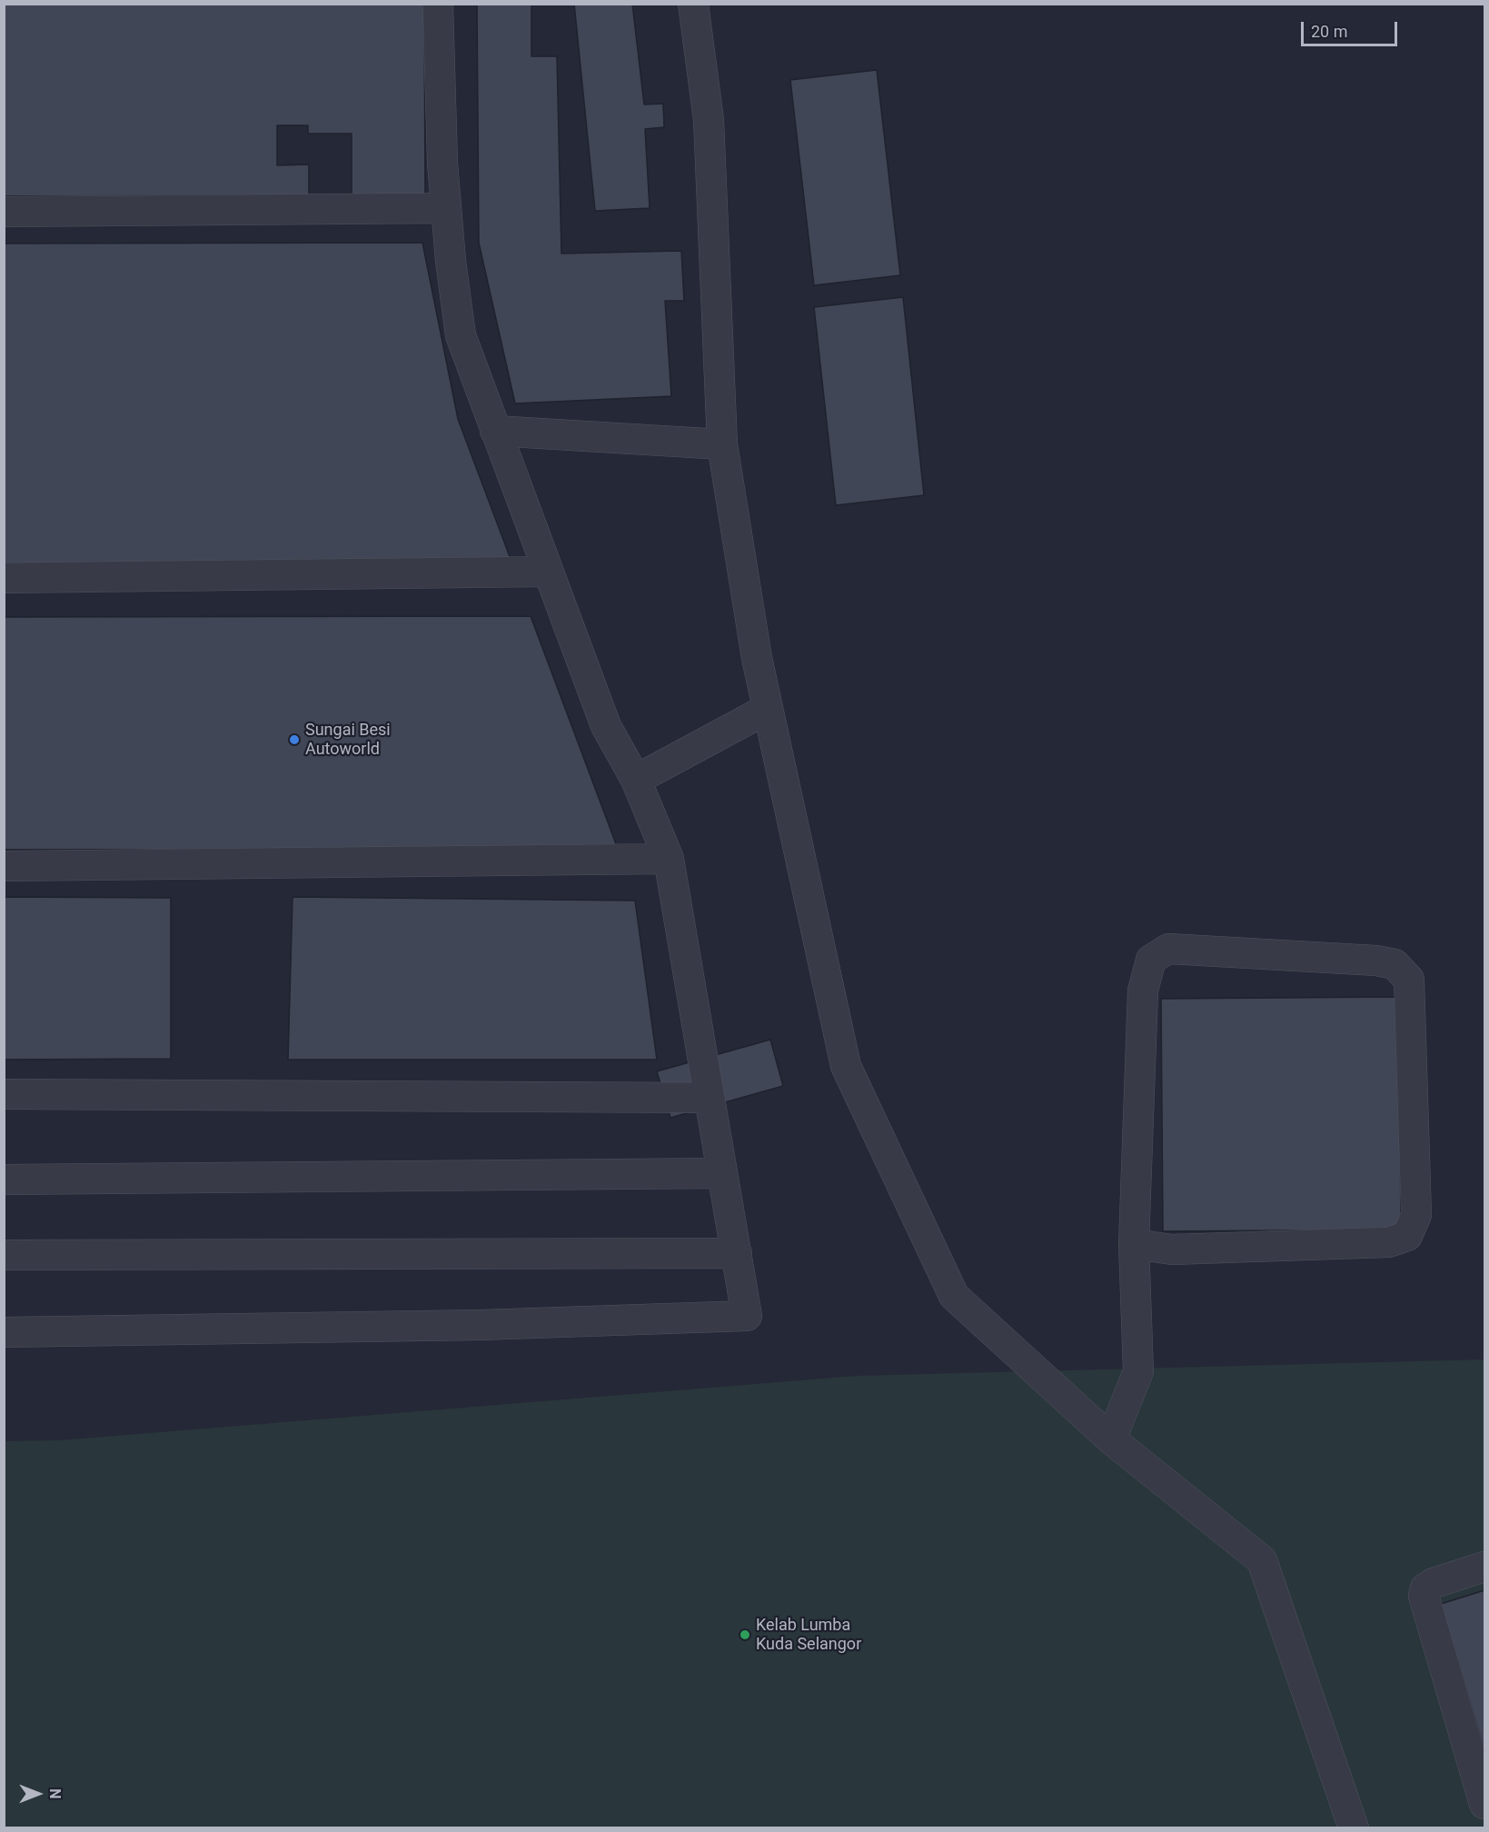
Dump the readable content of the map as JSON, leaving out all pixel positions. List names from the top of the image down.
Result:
{
  "places": ["Sungai Besi Autoworld", "Kelab Lumba Kuda Selangor"],
  "scale_bar": "20 m",
  "north": "right"
}
